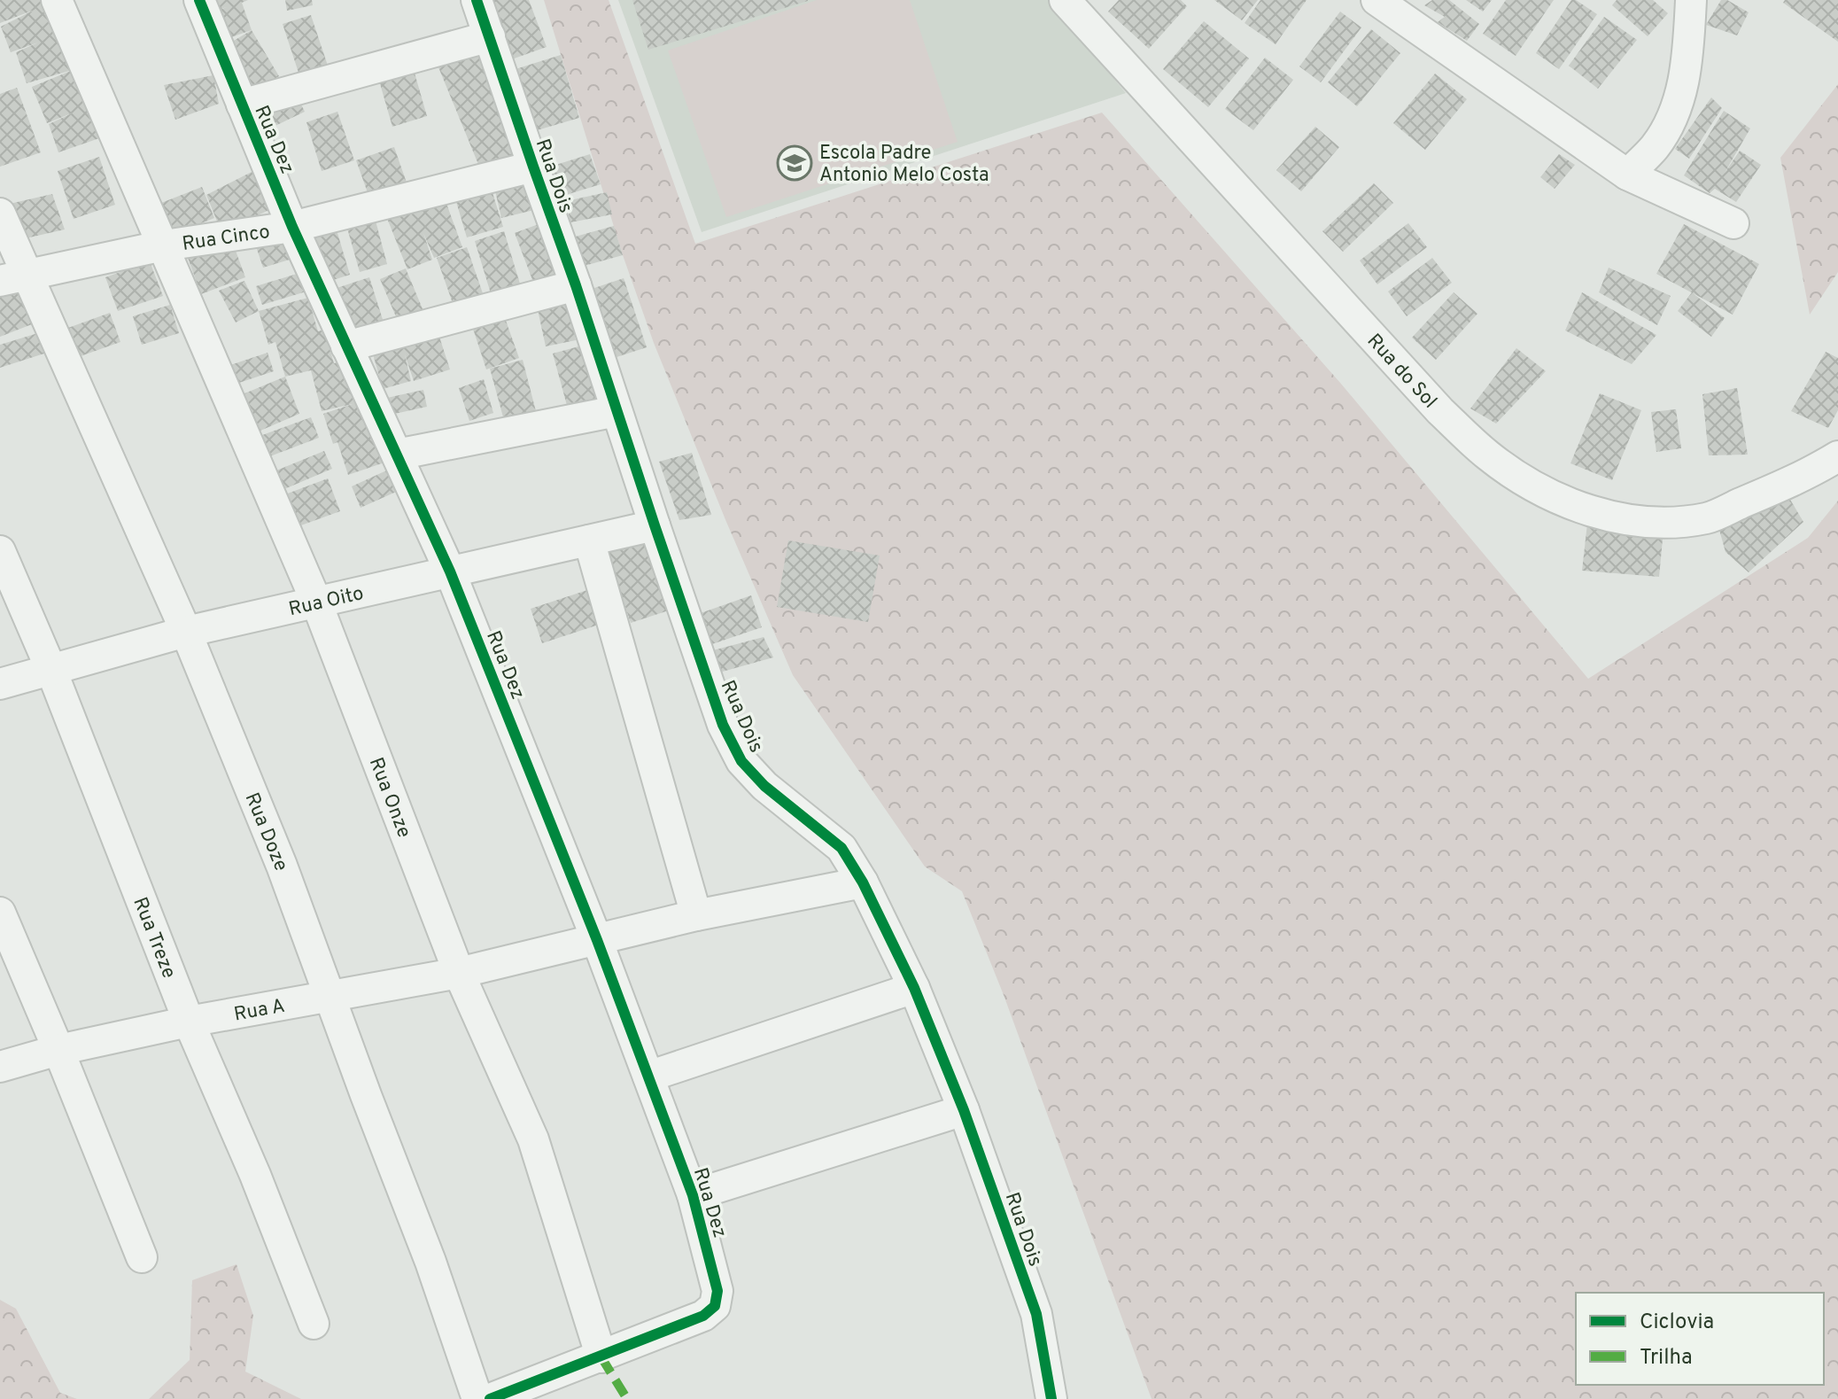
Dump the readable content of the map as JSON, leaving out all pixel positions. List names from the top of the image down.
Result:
{
  "streets": {
    "street": [
      "Rua Dez",
      "Rua Dois",
      "Rua Cinco",
      "Rua do Sol",
      "Rua Oito",
      "Rua Onze",
      "Rua Doze",
      "Rua Treze",
      "Rua A"
    ]
  },
  "crossings": [
    ["Rua Dez", "Rua Cinco"],
    ["Rua Dez", "Rua Oito"],
    ["Rua Dez", "Rua Onze"],
    ["Rua Dez", "Rua A"],
    ["Rua Dois", "Rua Cinco"],
    ["Rua Dois", "Rua Oito"],
    ["Rua Dois", "Rua A"],
    ["Rua Cinco", "Rua Onze"],
    ["Rua Cinco", "Rua Doze"],
    ["Rua Oito", "Rua Onze"],
    ["Rua Oito", "Rua Doze"],
    ["Rua Oito", "Rua Treze"],
    ["Rua Onze", "Rua A"],
    ["Rua Doze", "Rua A"],
    ["Rua Treze", "Rua A"]
  ],
  "places": {
    "school or university": ["Escola Padre Antonio Melo Costa"]
  },
  "legend": ["Ciclovia", "Trilha"]
}
